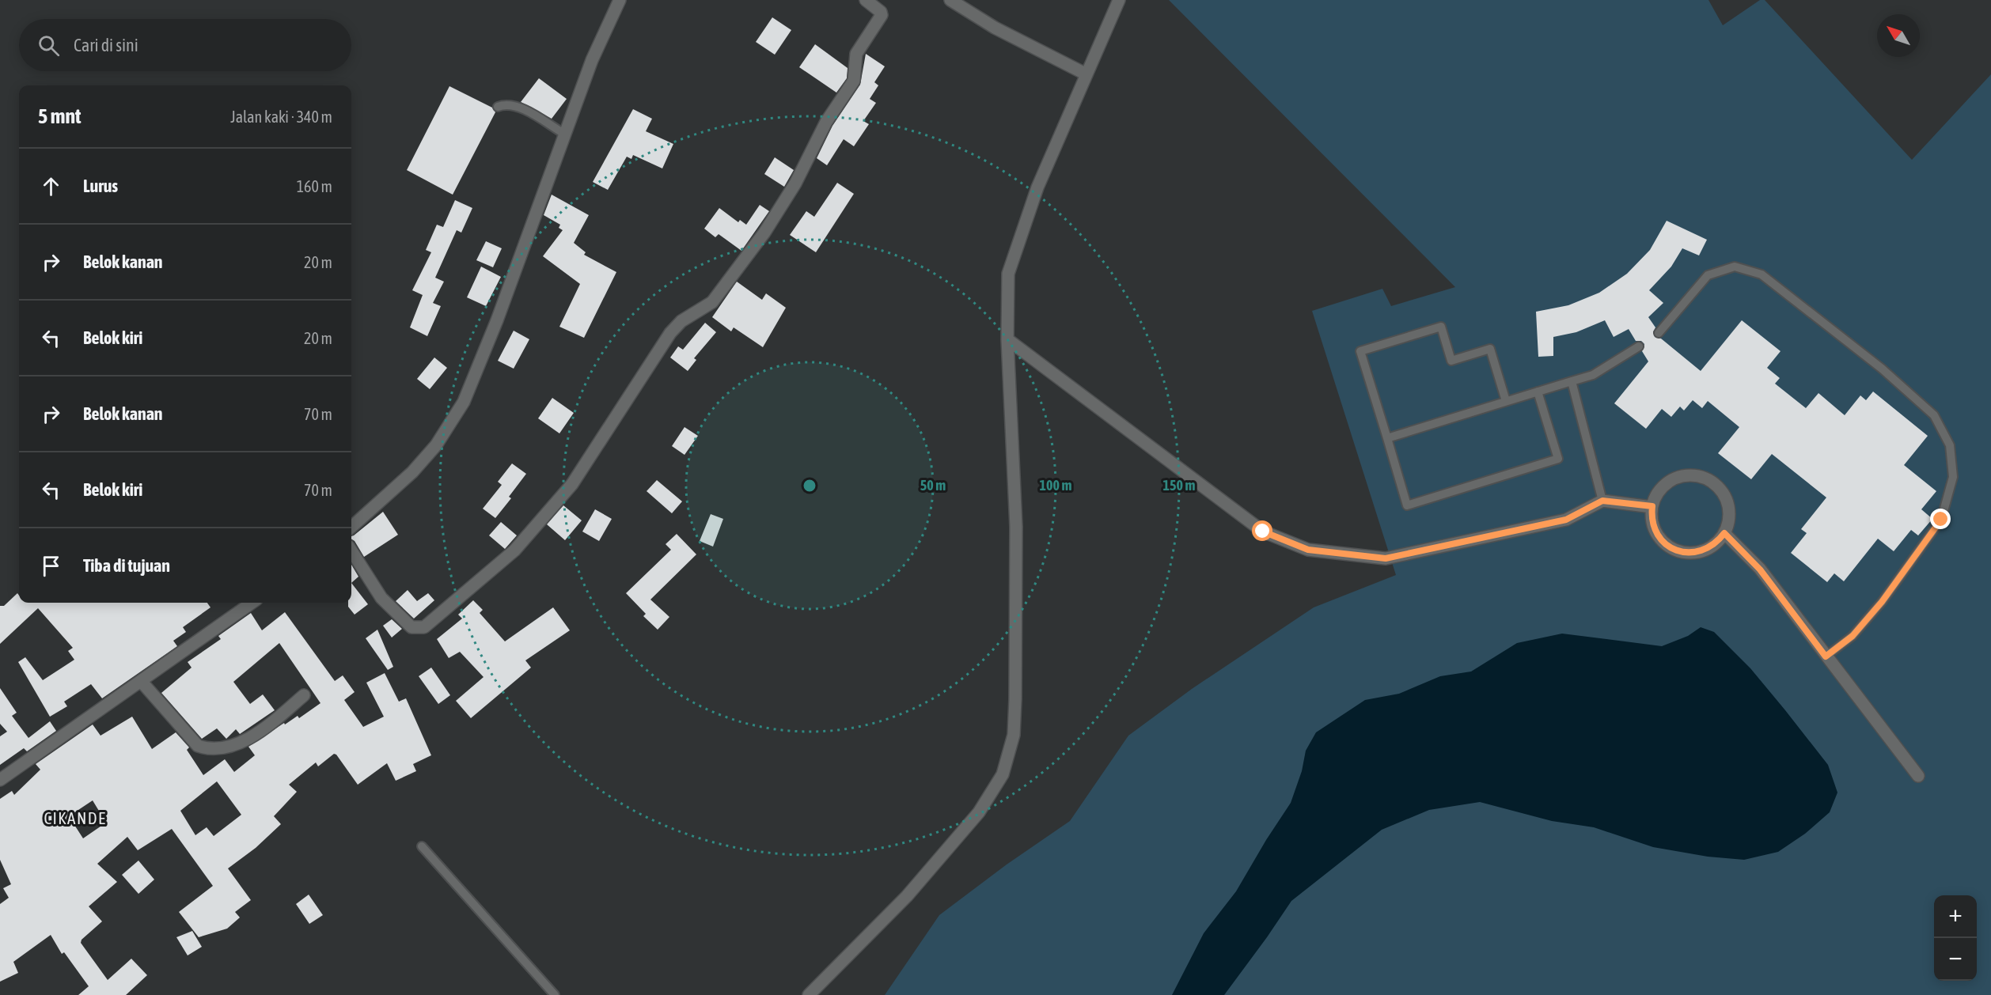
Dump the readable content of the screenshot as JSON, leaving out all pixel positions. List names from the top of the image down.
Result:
{
  "districts": ["CIKANDE"],
  "north": "top left",
  "page": {
    "search": "Cari di sini",
    "heading": ["5 mnt", "Jalan kaki · 340 m"],
    "list": [
      ["Lurus", "160 m"],
      ["Belok kanan", "20 m"],
      ["Belok kiri", "20 m"],
      ["Belok kanan", "70 m"],
      ["Belok kiri", "70 m"],
      "Tiba di tujuan"
    ],
    "map_buttons": ["+", "−"]
  },
  "rings": ["50 m", "100 m", "150 m"]
}
